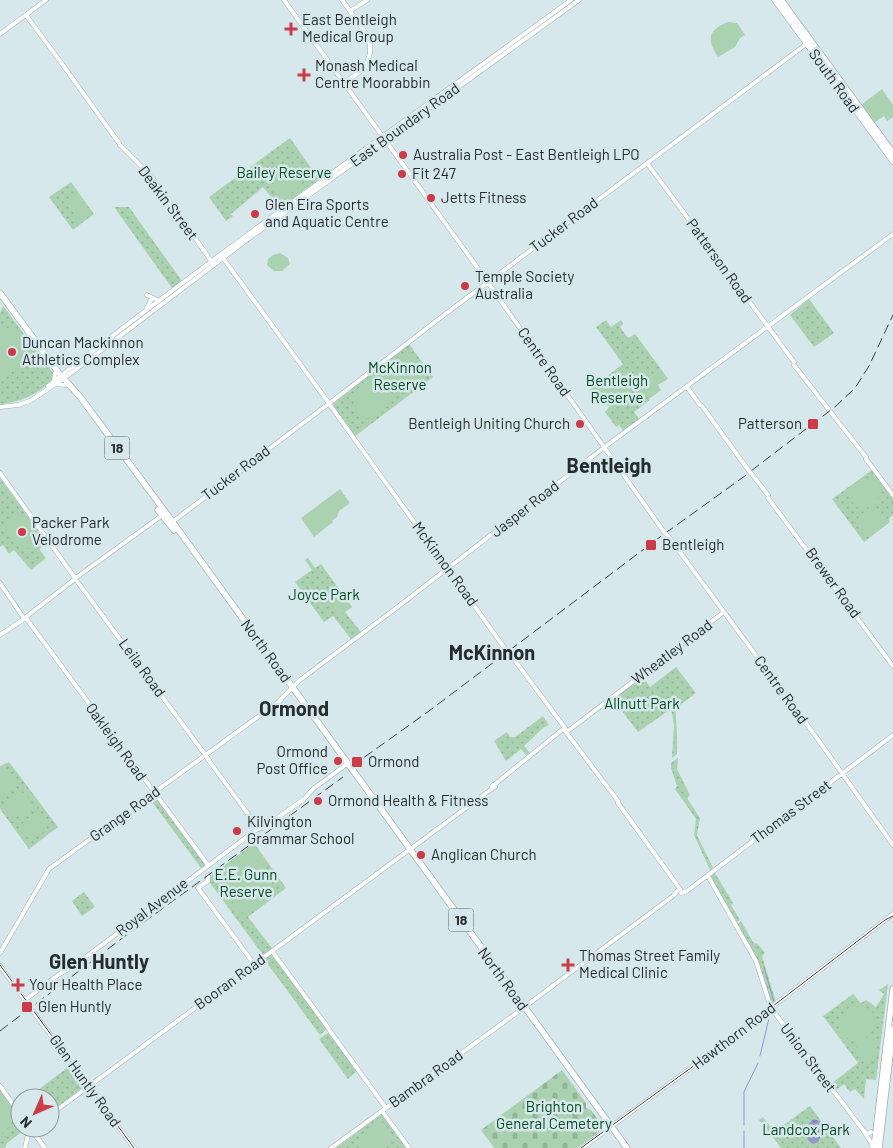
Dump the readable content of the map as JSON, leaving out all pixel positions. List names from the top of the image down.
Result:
{
  "streets": {
    "highway": ["South Road", "18", "North Road"],
    "street": [
      "East Boundary Road",
      "Deakin Street",
      "Tucker Road",
      "Patterson Road",
      "Centre Road",
      "Jasper Road",
      "McKinnon Road",
      "Brewer Road",
      "Wheatley Road",
      "Leila Road",
      "Oakleigh Road",
      "Thomas Street",
      "Grange Road",
      "Royal Avenue",
      "Booran Road",
      "Hawthorn Road",
      "Union Street",
      "Bambra Road",
      "Glen Huntly Road"
    ]
  },
  "crossings": [
    ["South Road", "Tucker Road"],
    ["East Boundary Road", "Deakin Street"],
    ["East Boundary Road", "Centre Road"],
    ["East Boundary Road", "McKinnon Road"],
    ["East Boundary Road", "North Road"],
    ["Tucker Road", "Patterson Road"],
    ["Tucker Road", "Centre Road"],
    ["Tucker Road", "McKinnon Road"],
    ["Tucker Road", "North Road"],
    ["Patterson Road", "Jasper Road"],
    ["Centre Road", "Jasper Road"],
    ["Centre Road", "Wheatley Road"],
    ["Centre Road", "Thomas Street"],
    ["Jasper Road", "McKinnon Road"],
    ["Jasper Road", "Brewer Road"],
    ["Jasper Road", "North Road"],
    ["Jasper Road", "Grange Road"],
    ["McKinnon Road", "Wheatley Road"],
    ["McKinnon Road", "Thomas Street"],
    ["North Road", "Wheatley Road"],
    ["North Road", "Grange Road"],
    ["North Road", "Royal Avenue"],
    ["North Road", "Booran Road"],
    ["North Road", "Hawthorn Road"],
    ["North Road", "Bambra Road"],
    ["Wheatley Road", "Booran Road"],
    ["Leila Road", "Grange Road"],
    ["Leila Road", "Royal Avenue"],
    ["Oakleigh Road", "Grange Road"],
    ["Oakleigh Road", "Royal Avenue"],
    ["Oakleigh Road", "Booran Road"],
    ["Thomas Street", "Union Street"],
    ["Royal Avenue", "Glen Huntly Road"],
    ["Booran Road", "Glen Huntly Road"],
    ["Hawthorn Road", "Union Street"]
  ],
  "districts": [
    "Bentleigh",
    "McKinnon",
    "Ormond",
    "Glen Huntly"
  ],
  "parks": [
    "Bailey Reserve",
    "McKinnon Reserve",
    "Bentleigh Reserve",
    "Joyce Park",
    "Allnutt Park",
    "E.E. Gunn Reserve",
    "Brighton General Cemetery",
    "Landcox Park"
  ],
  "places": {
    "health": [
      "East Bentleigh Medical Group",
      "Monash Medical Centre Moorabbin",
      "Thomas Street Family Medical Clinic",
      "Your Health Place"
    ],
    "other": [
      "Australia Post - East Bentleigh LPO",
      "Fit 247",
      "Jetts Fitness",
      "Glen Eira Sports and Aquatic Centre",
      "Temple Society Australia",
      "Duncan Mackinnon Athletics Complex",
      "Bentleigh Uniting Church",
      "Packer Park Velodrome",
      "Ormond Post Office",
      "Ormond Health & Fitness",
      "Kilvington Grammar School",
      "Anglican Church"
    ],
    "transit": [
      "Patterson",
      "Bentleigh",
      "Ormond",
      "Glen Huntly"
    ]
  },
  "north": "bottom left"
}
